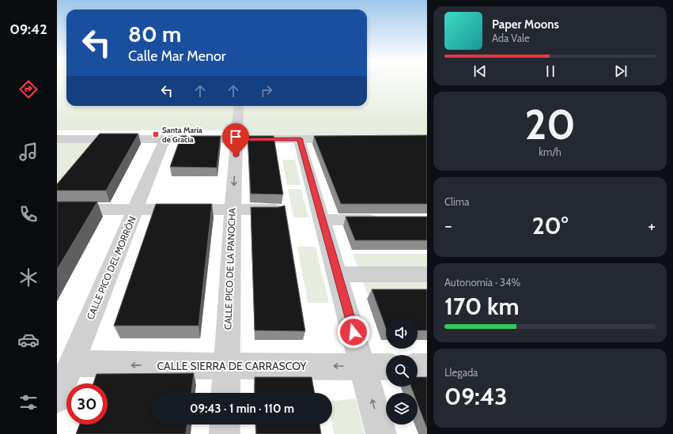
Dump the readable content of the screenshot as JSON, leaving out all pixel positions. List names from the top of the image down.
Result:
{
  "streets": {
    "street": ["CALLE PICO DEL MORRÓN", "CALLE PICO DE LA PANOCHA", "CALLE SIERRA DE CARRASCOY"]
  },
  "crossings": [
    ["CALLE PICO DEL MORRÓN", "CALLE SIERRA DE CARRASCOY"],
    ["CALLE PICO DE LA PANOCHA", "CALLE SIERRA DE CARRASCOY"]
  ],
  "places": {
    "transit": ["Santa Maria de Gracia"]
  },
  "page": {
    "tabs": "09:42",
    "turn": ["80 m", "Calle Mar Menor"],
    "song": ["Paper Moons", "Ada Vale"],
    "tile": [
      ["20", "km/h"],
      "Clima",
      ["Autonomía · 34%", "170 km"],
      ["Llegada", "09:43"]
    ],
    "heat": ["−", "20°", "+"],
    "limit": "30",
    "trip": "09:43 · 1 min · 110 m"
  }
}
